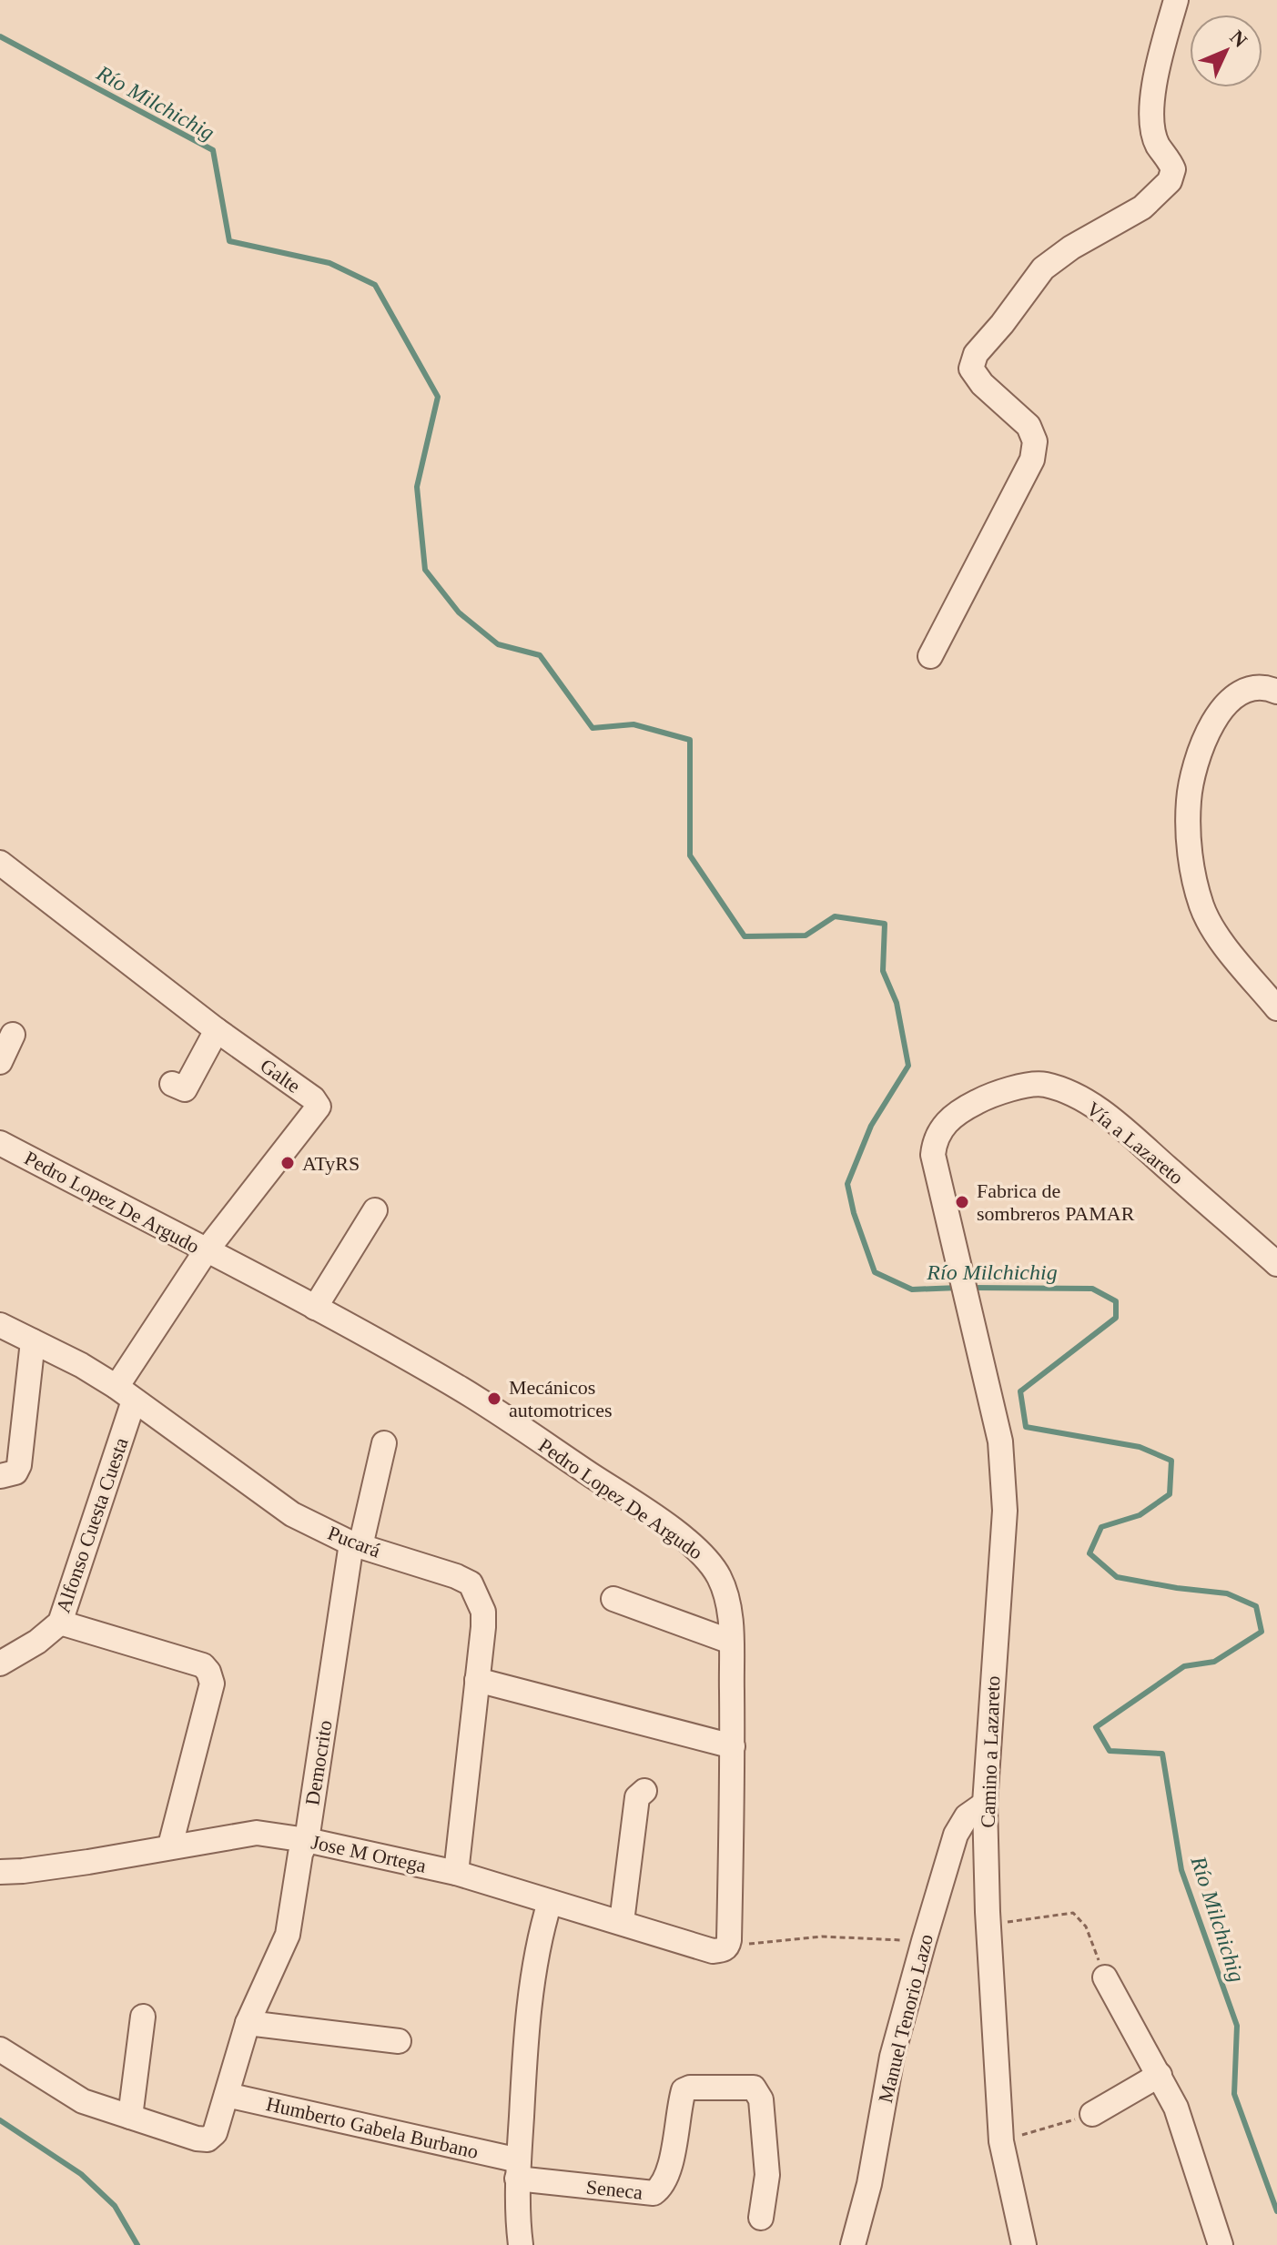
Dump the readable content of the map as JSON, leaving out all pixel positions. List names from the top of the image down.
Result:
{
  "streets": {
    "street": [
      "Galte",
      "Vía a Lazareto",
      "Pedro Lopez De Argudo",
      "Alfonso Cuesta Cuesta",
      "Pucará",
      "Camino a Lazareto",
      "Democrito",
      "Jose M Ortega",
      "Manuel Tenorio Lazo",
      "Humberto Gabela Burbano",
      "Seneca"
    ]
  },
  "crossings": [
    ["Galte", "Pedro Lopez De Argudo"],
    ["Galte", "Alfonso Cuesta Cuesta"],
    ["Galte", "Pucará"],
    ["Vía a Lazareto", "Camino a Lazareto"],
    ["Pedro Lopez De Argudo", "Jose M Ortega"],
    ["Alfonso Cuesta Cuesta", "Pucará"],
    ["Pucará", "Democrito"],
    ["Pucará", "Jose M Ortega"],
    ["Camino a Lazareto", "Manuel Tenorio Lazo"],
    ["Democrito", "Jose M Ortega"],
    ["Democrito", "Humberto Gabela Burbano"],
    ["Humberto Gabela Burbano", "Seneca"]
  ],
  "water": ["Río Milchichig"],
  "places": ["ATyRS", "Fabrica de sombreros PAMAR", "Mecánicos automotrices"],
  "north": "top right"
}
